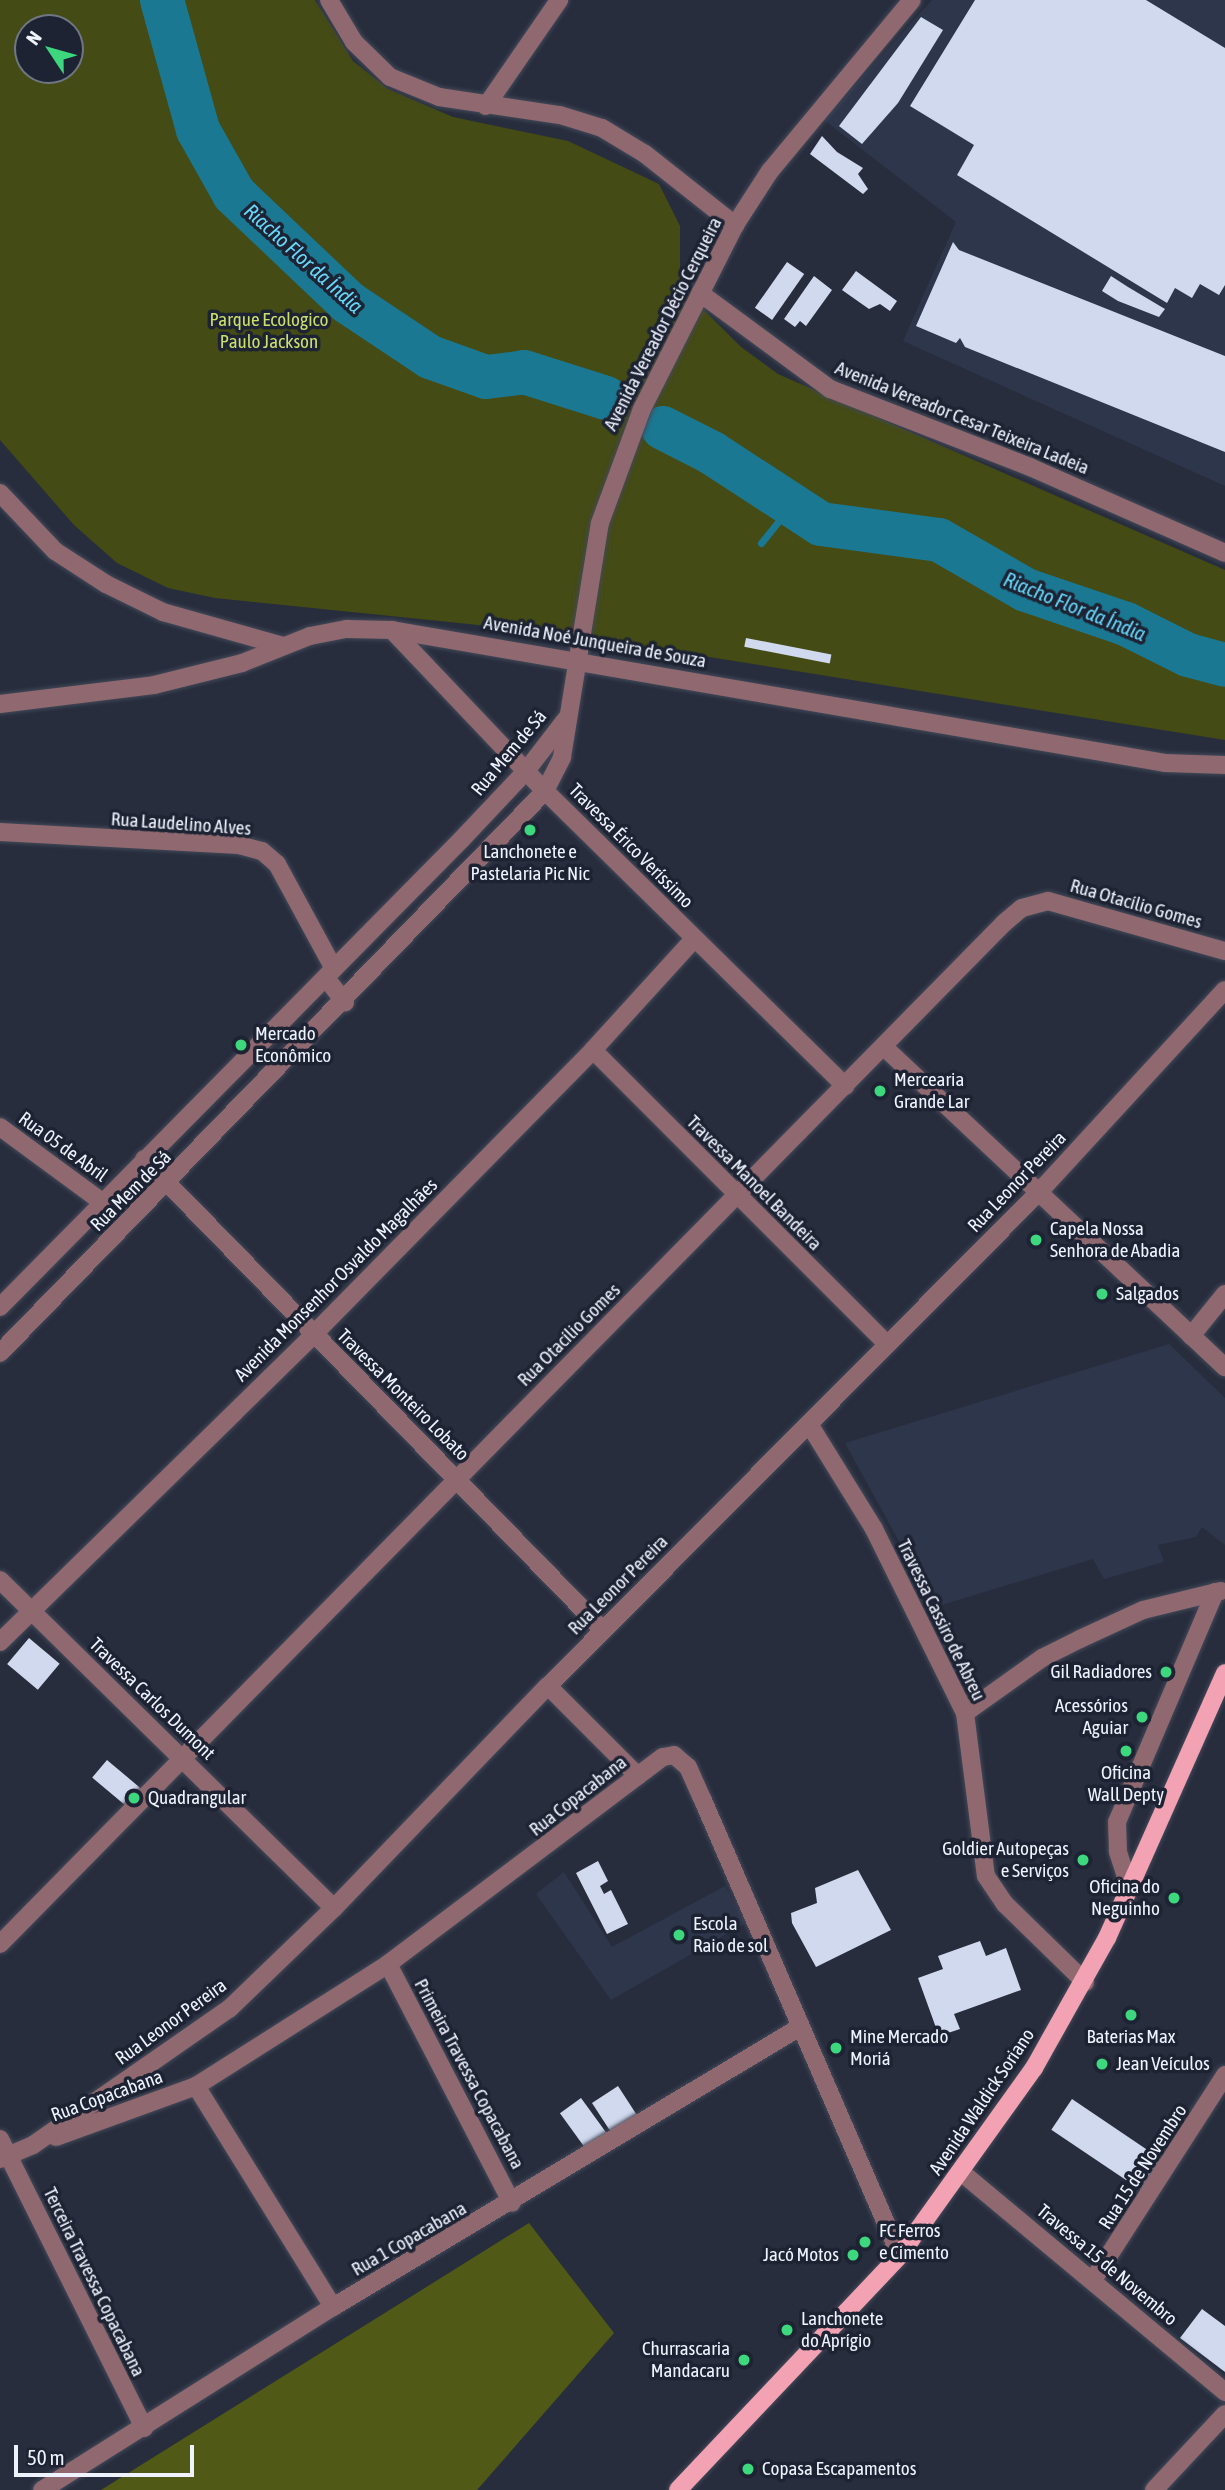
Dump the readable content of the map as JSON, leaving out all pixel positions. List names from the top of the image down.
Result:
{
  "streets": {
    "main road": ["Avenida Waldick Soriano"],
    "street": [
      "Avenida Vereador Décio Cerqueira",
      "Avenida Vereador Cesar Teixeira Ladeia",
      "Avenida Noé Junqueira de Souza",
      "Rua Mem de Sá",
      "Rua Laudelino Alves",
      "Travessa Érico Veríssimo",
      "Rua Otacílio Gomes",
      "Rua 05 de Abril",
      "Rua Leonor Pereira",
      "Travessa Manoel Bandeira",
      "Avenida Monsenhor Osvaldo Magalhães",
      "Travessa Monteiro Lobato",
      "Travessa Cassiro de Abreu",
      "Travessa Carlos Dumont",
      "Rua Copacabana",
      "Primeira Travessa Copacabana",
      "Rua 15 de Novembro",
      "Rua 1 Copacabana",
      "Travessa 15 de Novembro",
      "Terceira Travessa Copacabana"
    ]
  },
  "crossings": [
    ["Avenida Vereador Décio Cerqueira", "Avenida Vereador Cesar Teixeira Ladeia"],
    ["Avenida Vereador Décio Cerqueira", "Avenida Noé Junqueira de Souza"],
    ["Avenida Vereador Décio Cerqueira", "Rua Mem de Sá"],
    ["Avenida Noé Junqueira de Souza", "Travessa Érico Veríssimo"],
    ["Rua Mem de Sá", "Rua Laudelino Alves"],
    ["Rua Mem de Sá", "Travessa Érico Veríssimo"],
    ["Rua Mem de Sá", "Rua 05 de Abril"],
    ["Rua Mem de Sá", "Travessa Monteiro Lobato"],
    ["Travessa Érico Veríssimo", "Rua Otacílio Gomes"],
    ["Travessa Érico Veríssimo", "Avenida Monsenhor Osvaldo Magalhães"],
    ["Rua Otacílio Gomes", "Travessa Manoel Bandeira"],
    ["Rua Otacílio Gomes", "Travessa Monteiro Lobato"],
    ["Rua Otacílio Gomes", "Travessa Carlos Dumont"],
    ["Rua Leonor Pereira", "Travessa Manoel Bandeira"],
    ["Rua Leonor Pereira", "Travessa Monteiro Lobato"],
    ["Rua Leonor Pereira", "Travessa Cassiro de Abreu"],
    ["Rua Leonor Pereira", "Travessa Carlos Dumont"],
    ["Rua Leonor Pereira", "Rua Copacabana"],
    ["Rua Leonor Pereira", "Terceira Travessa Copacabana"],
    ["Travessa Manoel Bandeira", "Avenida Monsenhor Osvaldo Magalhães"],
    ["Avenida Monsenhor Osvaldo Magalhães", "Travessa Monteiro Lobato"],
    ["Avenida Monsenhor Osvaldo Magalhães", "Travessa Carlos Dumont"],
    ["Travessa Cassiro de Abreu", "Avenida Waldick Soriano"],
    ["Rua Copacabana", "Primeira Travessa Copacabana"],
    ["Rua Copacabana", "Avenida Waldick Soriano"],
    ["Rua Copacabana", "Rua 1 Copacabana"],
    ["Primeira Travessa Copacabana", "Rua 1 Copacabana"],
    ["Avenida Waldick Soriano", "Travessa 15 de Novembro"],
    ["Rua 15 de Novembro", "Travessa 15 de Novembro"],
    ["Rua 1 Copacabana", "Terceira Travessa Copacabana"]
  ],
  "water": ["Riacho Flor da Índia"],
  "parks": ["Parque Ecologico Paulo Jackson"],
  "places": [
    "Lanchonete e Pastelaria Pic Nic",
    "Mercado Econômico",
    "Mercearia Grande Lar",
    "Capela Nossa Senhora de Abadia",
    "Salgados",
    "Gil Radiadores",
    "Acessórios Aguiar",
    "Oficina Wall Depty",
    "Quadrangular",
    "Goldier Autopeças e Serviços",
    "Oficina do Neguinho",
    "Escola Raio de sol",
    "Baterias Max",
    "Mine Mercado Moriá",
    "Jean Veículos",
    "FC Ferros e Cimento",
    "Jacó Motos",
    "Lanchonete do Aprígio",
    "Churrascaria Mandacaru",
    "Copasa Escapamentos"
  ],
  "scale_bar": "50 m",
  "north": "top left"
}
